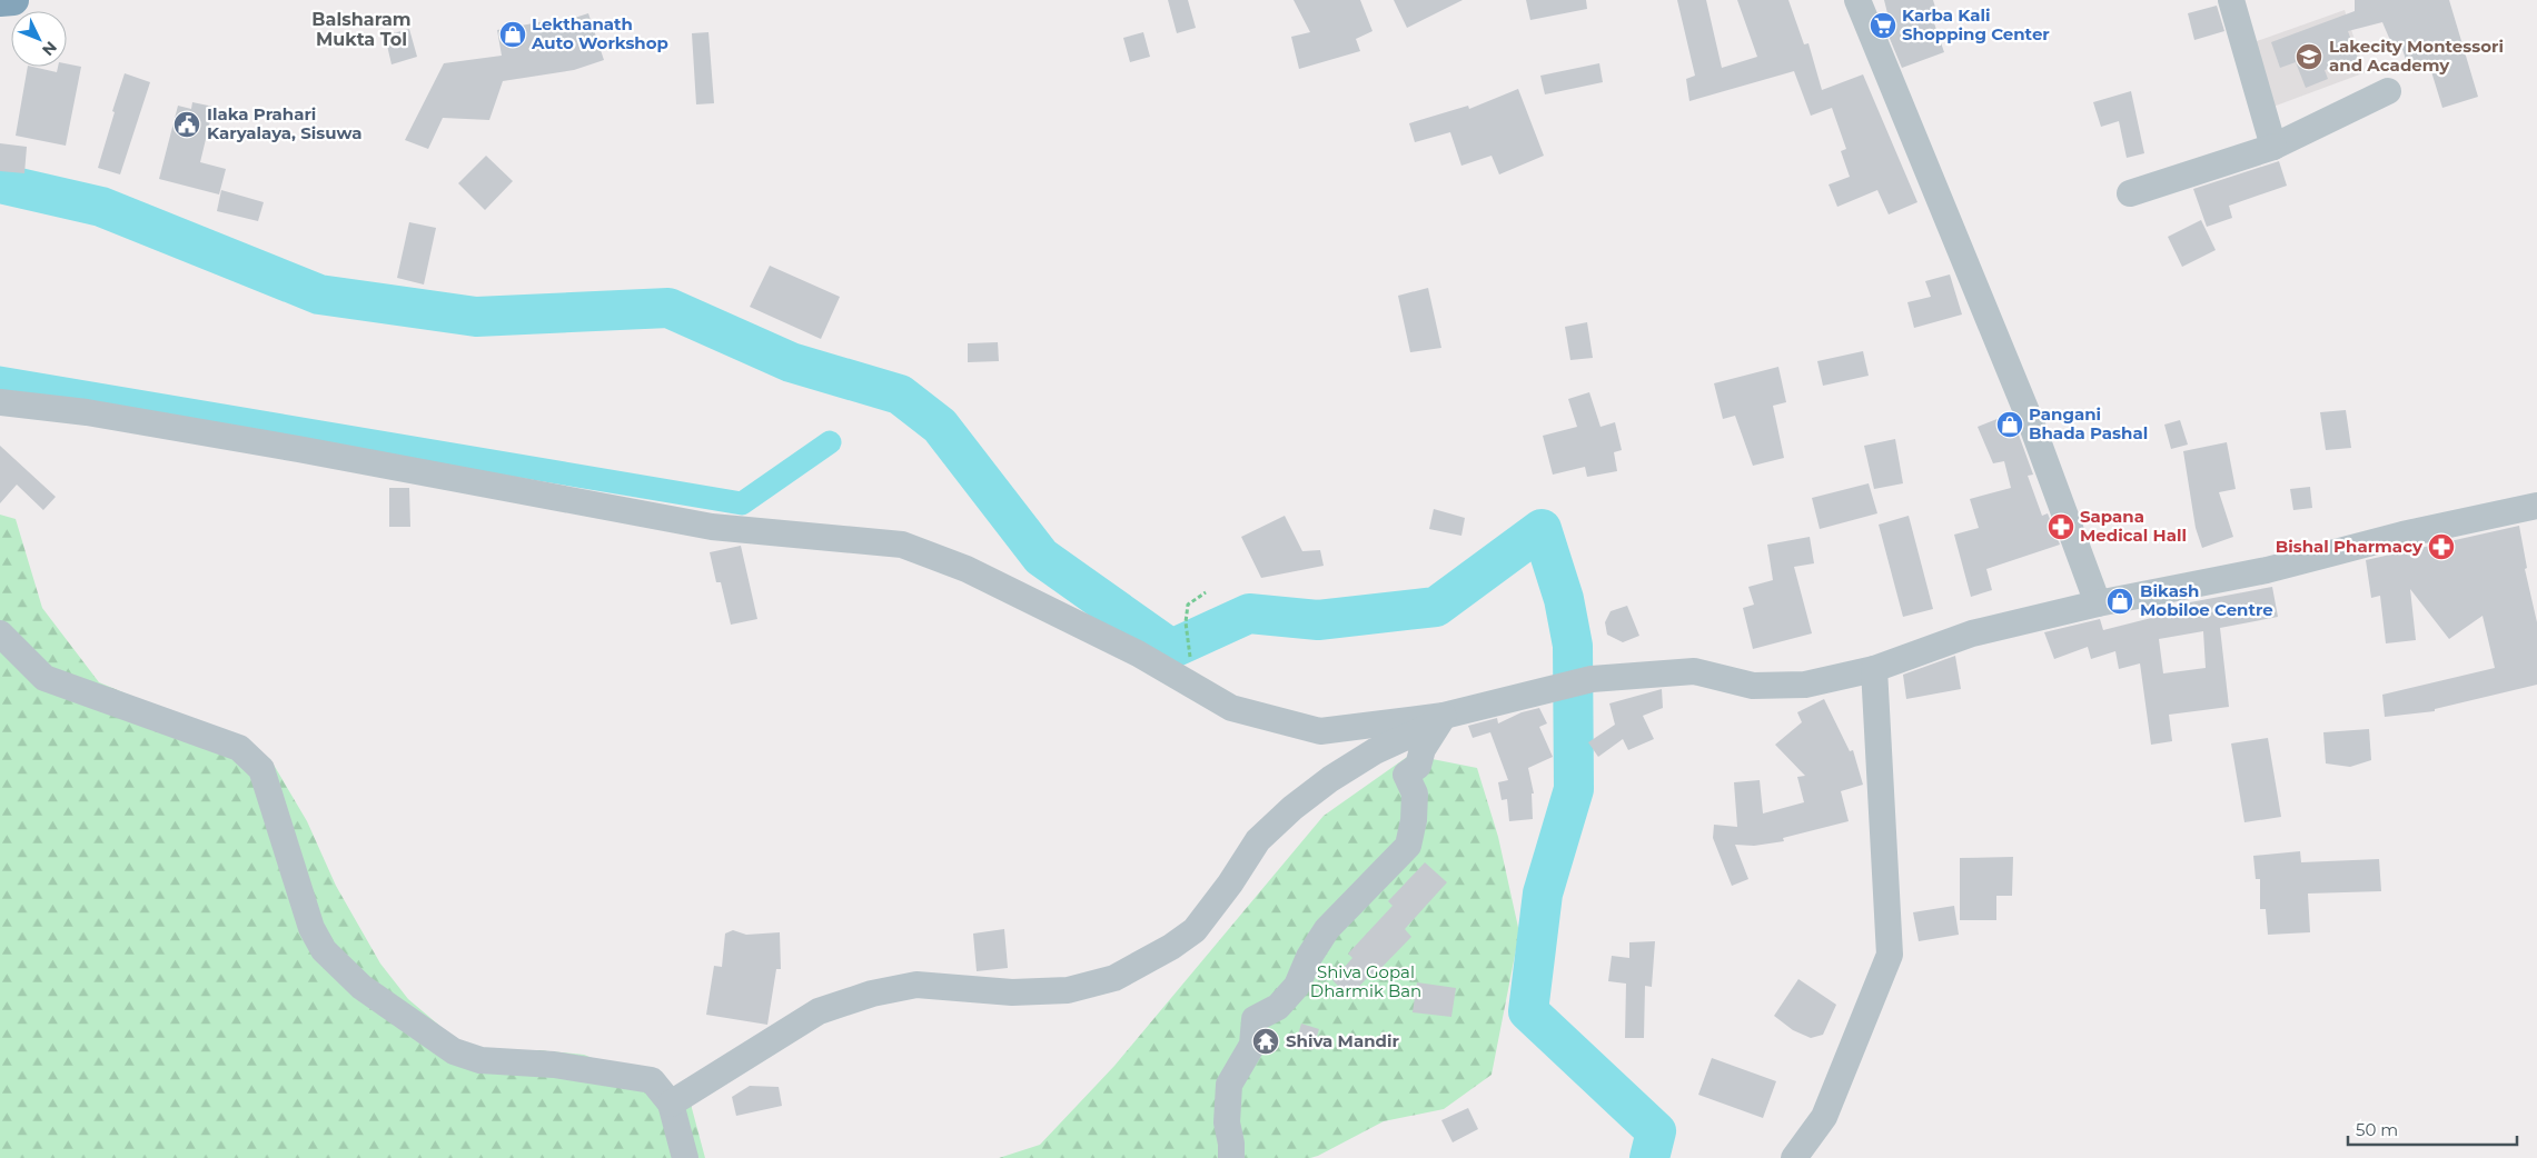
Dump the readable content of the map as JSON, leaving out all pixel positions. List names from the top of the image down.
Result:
{
  "districts": ["Balsharam Mukta Tol"],
  "parks": ["Shiva Gopal Dharmik Ban"],
  "places": {
    "supermarket": ["Karba Kali Shopping Center"],
    "shop": ["Lekthanath Auto Workshop", "Pangani Bhada Pashal", "Bikash Mobiloe Centre"],
    "school or university": ["Lakecity Montessori and Academy"],
    "public building": ["Ilaka Prahari Karyalaya, Sisuwa"],
    "pharmacy": ["Sapana Medical Hall", "Bishal Pharmacy"],
    "temple": ["Shiva Mandir"]
  },
  "scale_bar": "50 m",
  "north": "bottom right"
}
